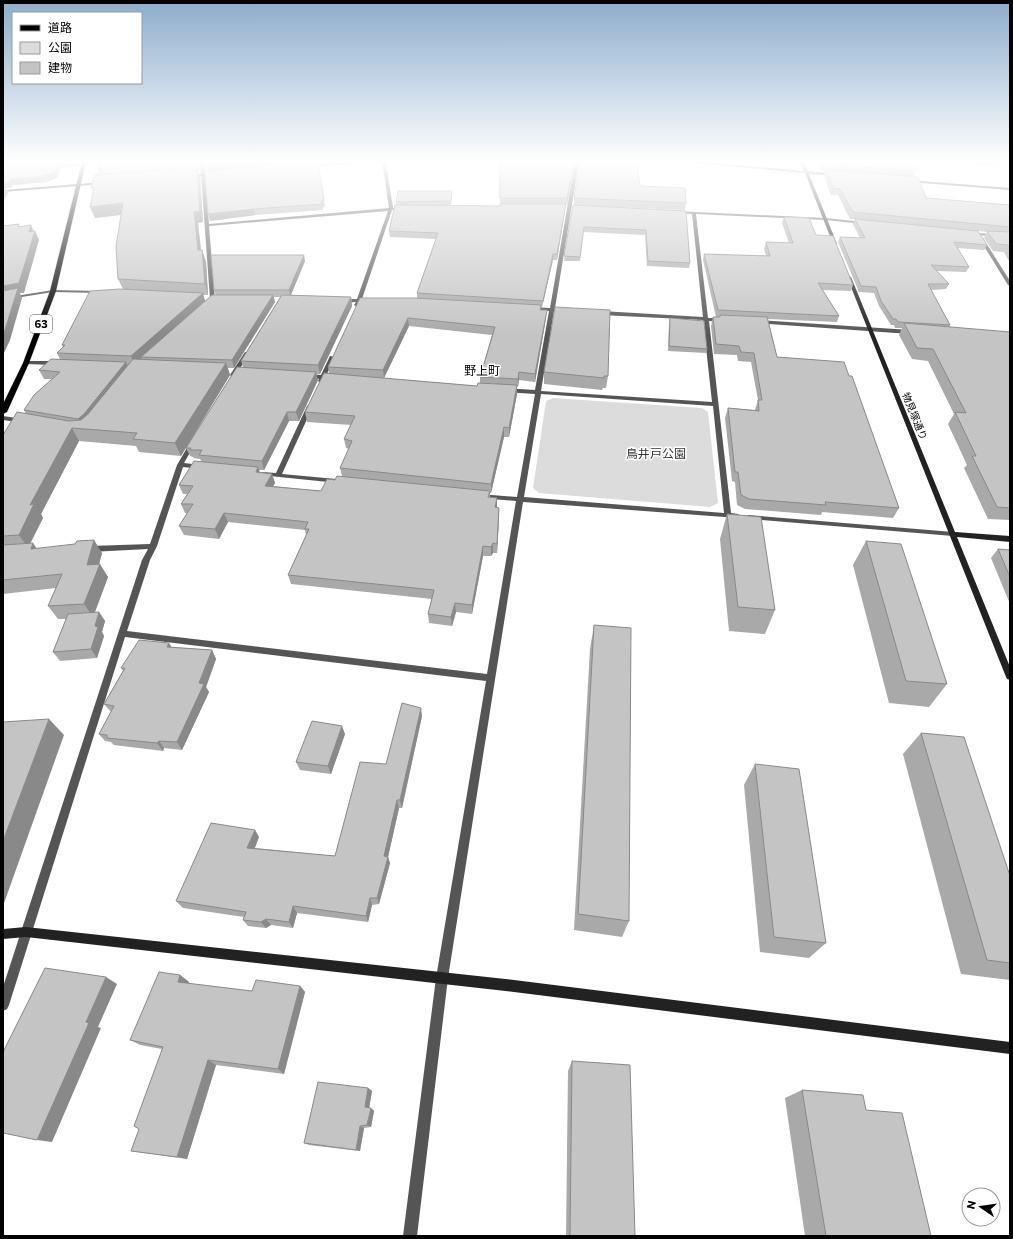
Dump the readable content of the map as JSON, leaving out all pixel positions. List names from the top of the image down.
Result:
{
  "streets": {
    "main road": ["63"],
    "street": ["物見塚通り"]
  },
  "districts": ["野上町"],
  "parks": ["鳥井戸公園"],
  "legend": ["道路", "公園", "建物"],
  "north": "left"
}
